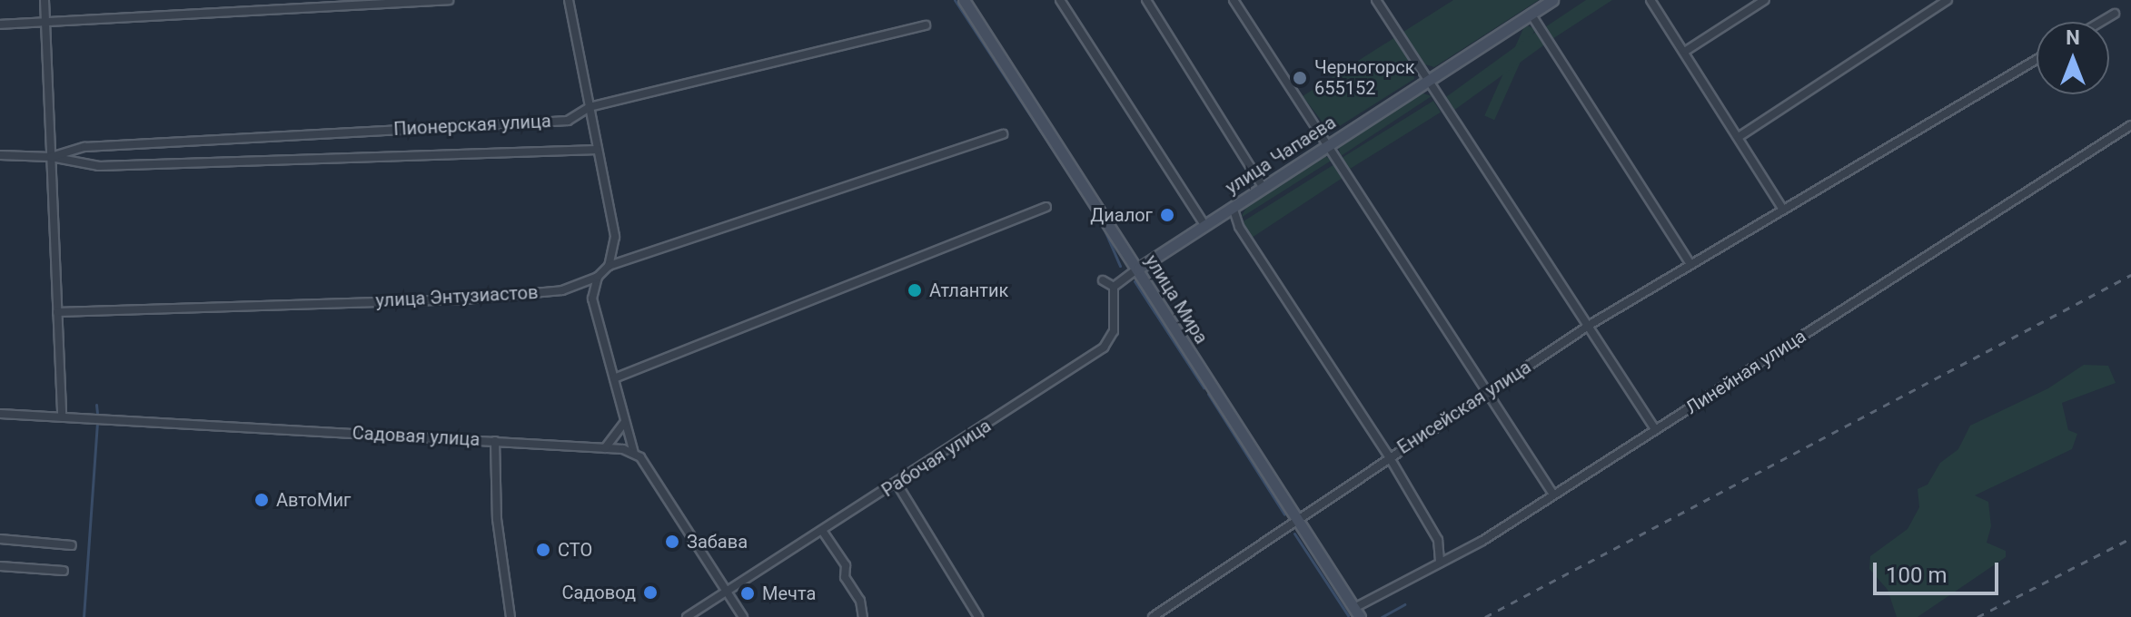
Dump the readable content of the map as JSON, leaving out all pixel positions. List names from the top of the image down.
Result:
{
  "streets": {
    "main road": ["улица Чапаева", "улица Мира"],
    "street": [
      "Пионерская улица",
      "улица Энтузиастов",
      "Линейная улица",
      "Енисейская улица",
      "Садовая улица",
      "Рабочая улица"
    ]
  },
  "crossings": [
    ["улица Чапаева", "улица Мира"],
    ["улица Мира", "Линейная улица"],
    ["улица Мира", "Енисейская улица"]
  ],
  "places": [
    "Черногорск 655152",
    "Диалог",
    "Атлантик",
    "АвтоМиг",
    "Забава",
    "СТО",
    "Садовод",
    "Мечта"
  ],
  "scale_bar": "100 m",
  "north": "top"
}
